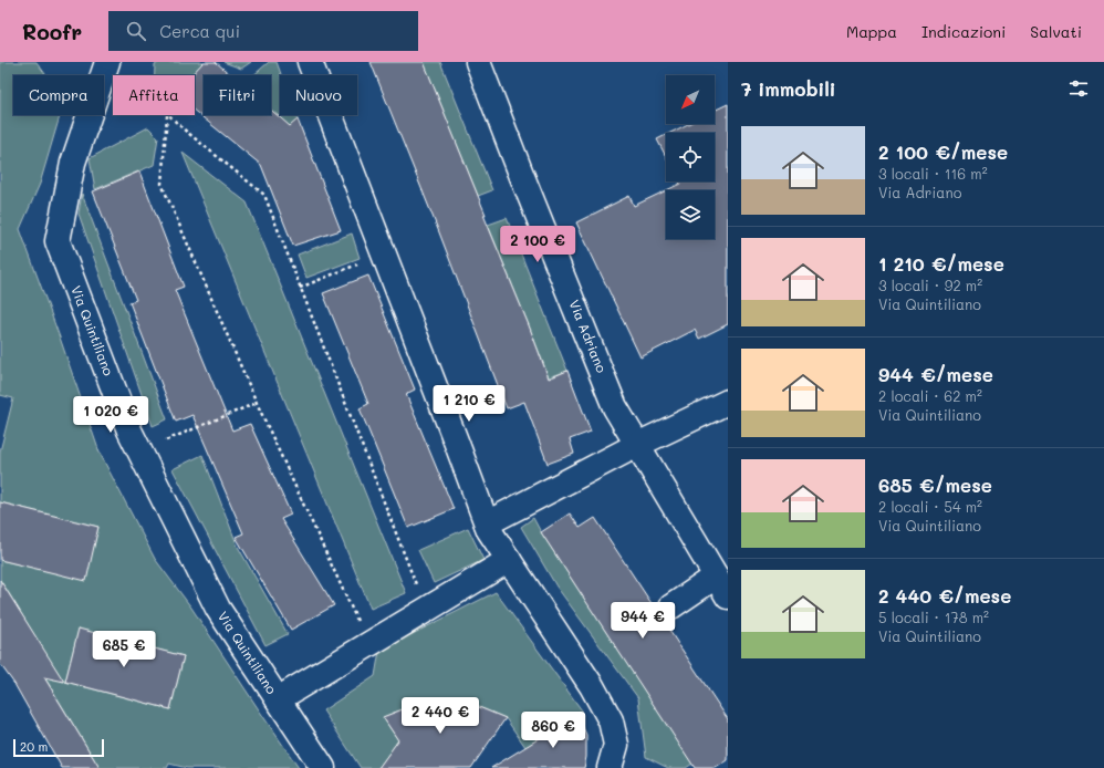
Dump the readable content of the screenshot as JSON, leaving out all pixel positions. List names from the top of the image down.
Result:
{
  "streets": {
    "street": ["Via Quintiliano", "Via Adriano"]
  },
  "scale_bar": "20 m",
  "north": "bottom left",
  "page": {
    "header": "Roofr",
    "search": "Cerca qui",
    "nav": ["Mappa", "Indicazioni", "Salvati"],
    "heading": "7 immobili",
    "chip": [
      "Compra",
      "Affitta",
      "Filtri",
      "Nuovo"
    ],
    "list": [
      {
        "name": "2 100 €/mese",
        "note": "3 locali · 116 m² · Via Adriano"
      },
      {
        "name": "1 210 €/mese",
        "note": "3 locali · 92 m² · Via Quintiliano"
      },
      {
        "name": "944 €/mese",
        "note": "2 locali · 62 m² · Via Quintiliano"
      },
      {
        "name": "685 €/mese",
        "note": "2 locali · 54 m² · Via Quintiliano"
      },
      {
        "name": "2 440 €/mese",
        "note": "5 locali · 178 m² · Via Quintiliano"
      }
    ],
    "price": [
      "2 100 €",
      "1 210 €",
      "1 020 €",
      "944 €",
      "685 €",
      "2 440 €",
      "860 €"
    ],
    "scale": "20 m"
  }
}
